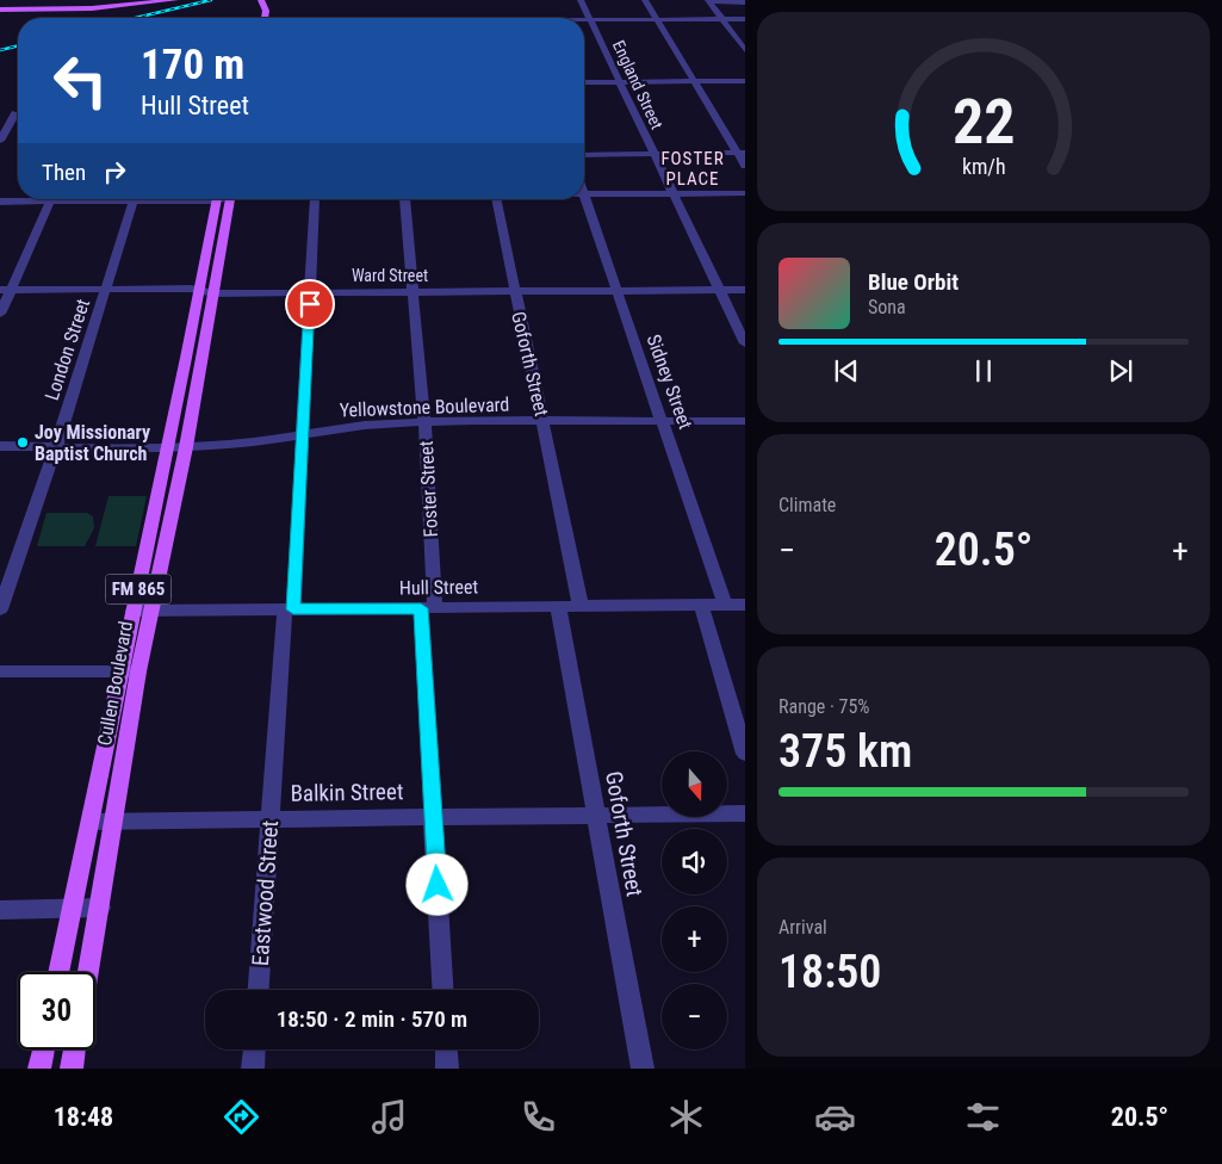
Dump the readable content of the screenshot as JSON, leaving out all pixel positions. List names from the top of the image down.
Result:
{
  "streets": {
    "main road": ["FM 865", "Cullen Boulevard"],
    "street": [
      "England Street",
      "Ward Street",
      "London Street",
      "Goforth Street",
      "Sidney Street",
      "Yellowstone Boulevard",
      "Foster Street",
      "Hull Street",
      "Balkin Street",
      "Eastwood Street"
    ]
  },
  "crossings": [
    ["England Street", "Ward Street"],
    ["Ward Street", "London Street"],
    ["Ward Street", "Goforth Street"],
    ["Ward Street", "Sidney Street"],
    ["Ward Street", "Foster Street"],
    ["Ward Street", "Cullen Boulevard"],
    ["Ward Street", "Eastwood Street"],
    ["London Street", "Yellowstone Boulevard"],
    ["Goforth Street", "Yellowstone Boulevard"],
    ["Goforth Street", "Hull Street"],
    ["Goforth Street", "Balkin Street"],
    ["Sidney Street", "Yellowstone Boulevard"],
    ["Sidney Street", "Hull Street"],
    ["Yellowstone Boulevard", "Foster Street"],
    ["Yellowstone Boulevard", "Cullen Boulevard"],
    ["Yellowstone Boulevard", "Eastwood Street"],
    ["Foster Street", "Hull Street"],
    ["Foster Street", "Balkin Street"],
    ["Hull Street", "Cullen Boulevard"],
    ["Hull Street", "Eastwood Street"],
    ["Cullen Boulevard", "Balkin Street"],
    ["Balkin Street", "Eastwood Street"]
  ],
  "districts": ["FOSTER PLACE"],
  "places": ["Joy Missionary Baptist Church"],
  "north": "bottom",
  "page": {
    "turn": ["170 m", "Hull Street"],
    "then": "Then",
    "song": ["Blue Orbit", "Sona"],
    "tile": [
      "Climate",
      ["Range · 75%", "375 km"],
      ["Arrival", "18:50"]
    ],
    "heat": ["−", "20.5°", "+"],
    "map_buttons": ["+", "−"],
    "limit": "30",
    "trip": "18:50 · 2 min · 570 m",
    "tabs": ["18:48", "20.5°"],
    "gauge": ["22", "km/h"]
  }
}
